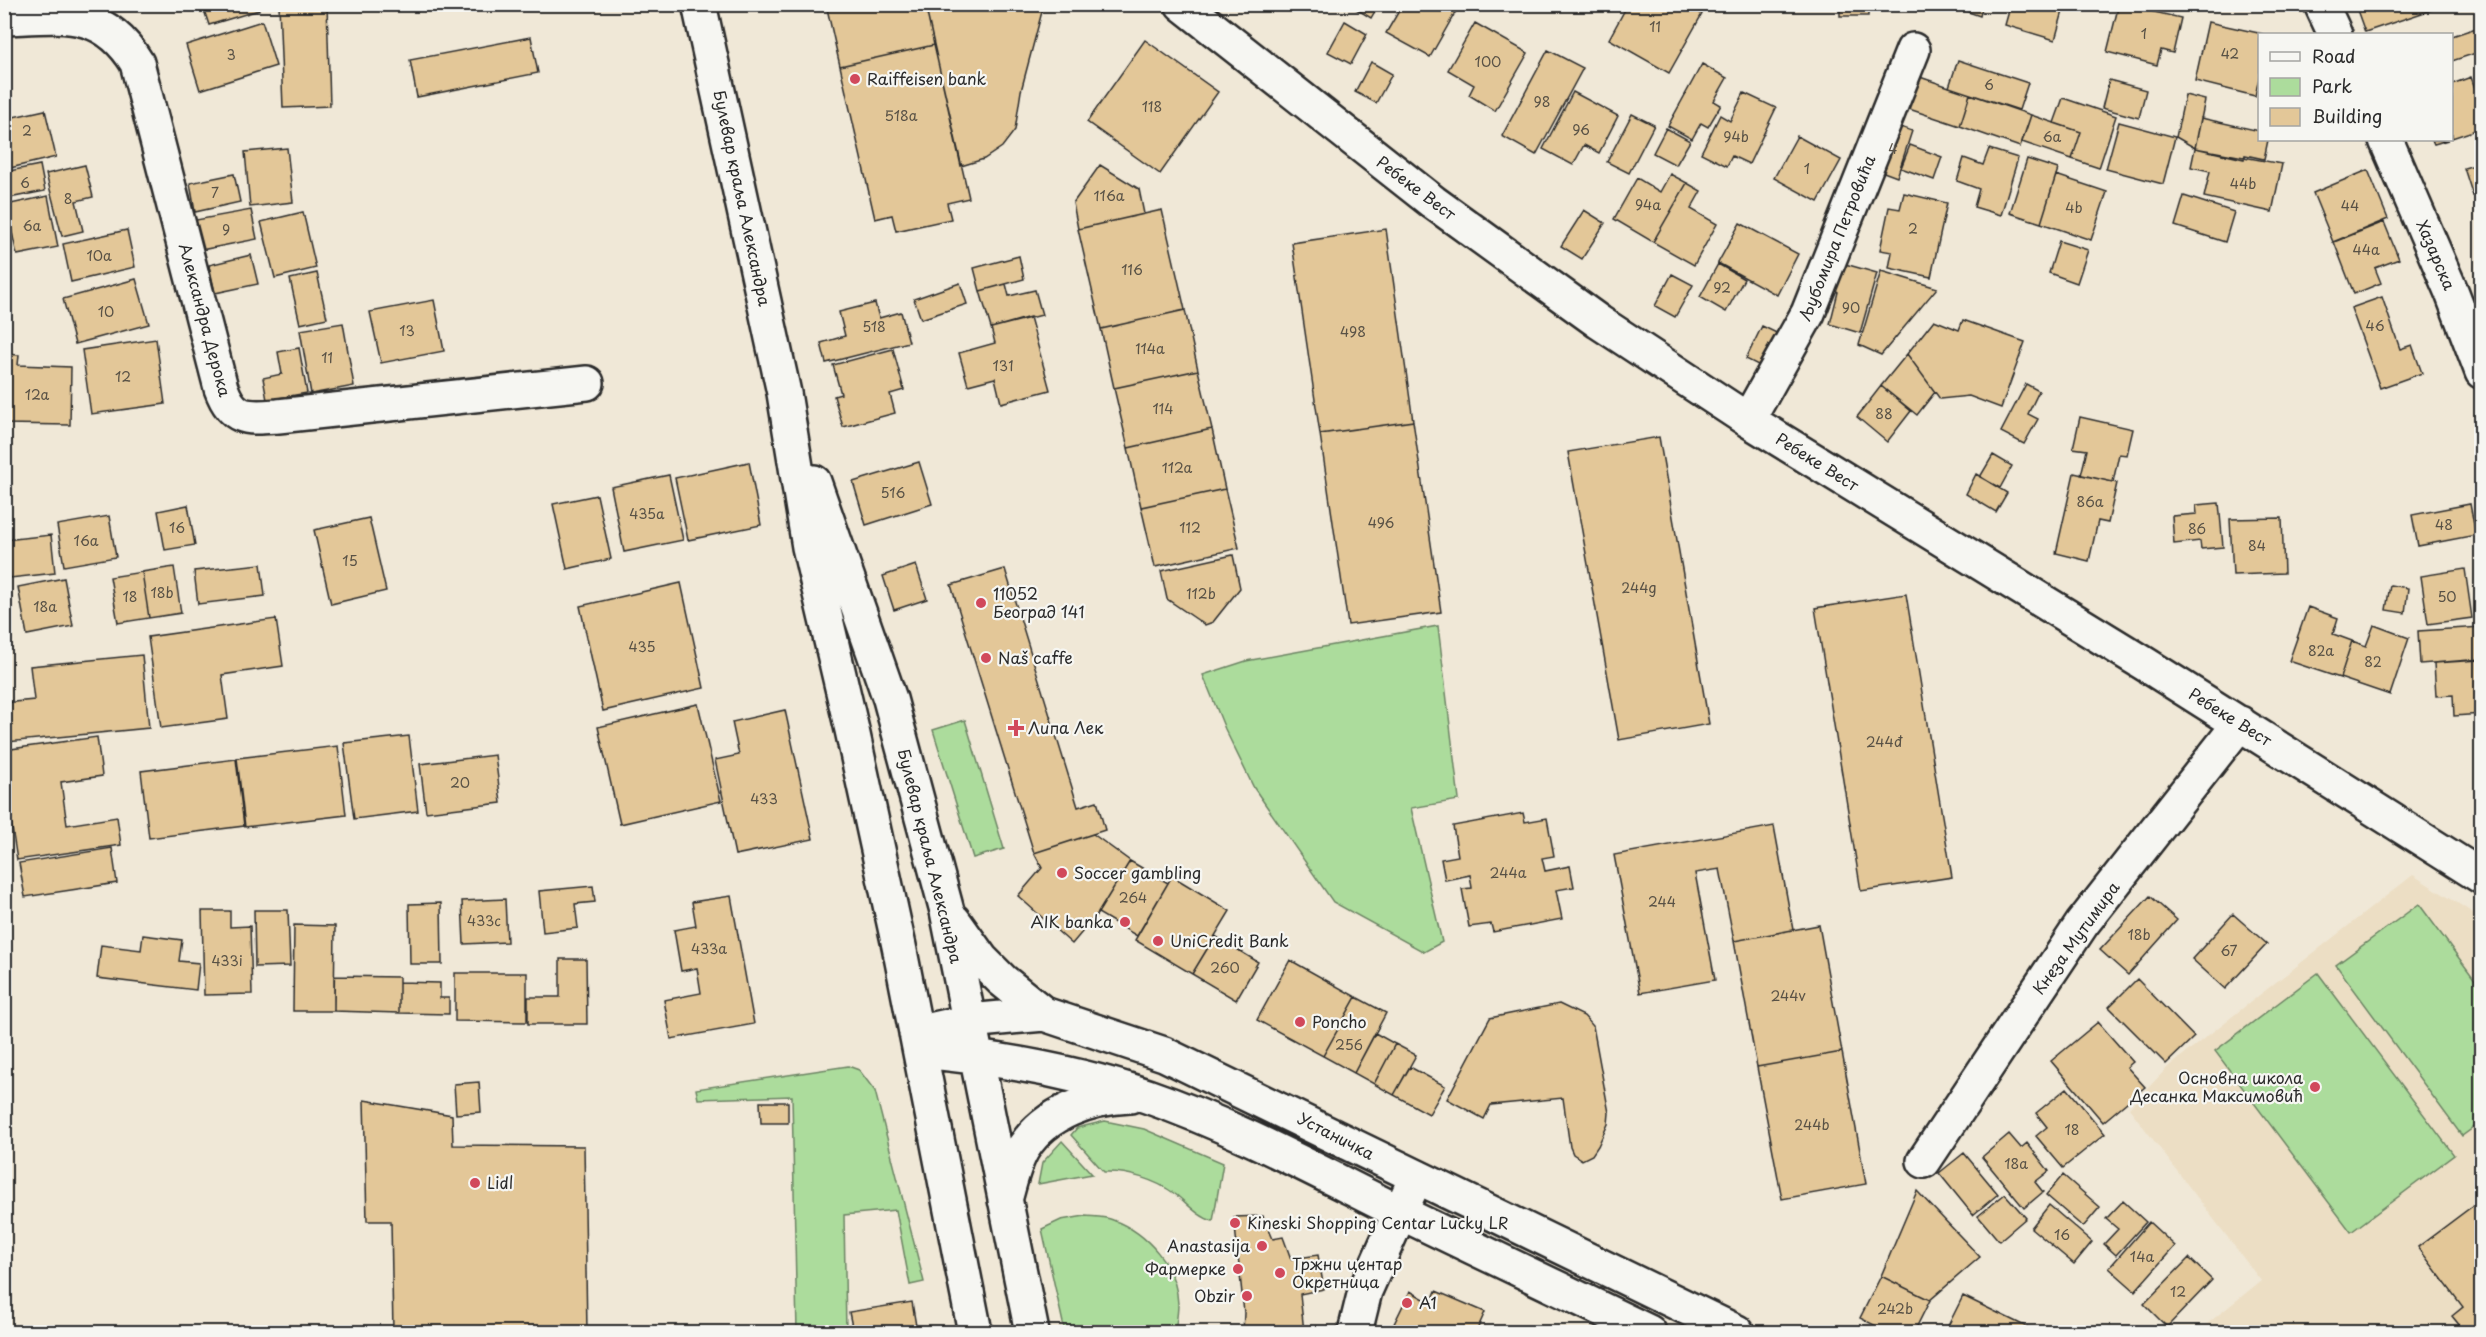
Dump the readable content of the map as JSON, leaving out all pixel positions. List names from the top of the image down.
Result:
{
  "streets": {
    "main road": [
      "Ребеке Вест",
      "Булевар краља Александра",
      "Љубомира Петровића",
      "Хазарска",
      "Александра Дерока",
      "Кнеза Мутимира",
      "Устаничка"
    ]
  },
  "crossings": [
    ["Ребеке Вест", "Љубомира Петровића"],
    ["Ребеке Вест", "Кнеза Мутимира"],
    ["Булевар краља Александра", "Устаничка"]
  ],
  "places": {
    "other": [
      "Raiffeisen bank",
      "11052 Београд 141",
      "Naš caffe",
      "Soccer gambling",
      "AIK banka",
      "UniCredit Bank",
      "Poncho",
      "Основна школа Десанка Максимовић",
      "Lidl",
      "Kineski Shopping Centar Lucky LR",
      "Anastasija",
      "Фармерке",
      "Тржни центар Окретница",
      "Obzir",
      "A1"
    ],
    "health": ["Липа Лек"]
  },
  "house_numbers": [
    "11",
    "1",
    "42",
    "3",
    "100",
    "6",
    "98",
    "118",
    "518a",
    "96",
    "2",
    "94b",
    "6a",
    "4",
    "1",
    "6",
    "44b",
    "7",
    "116a",
    "8",
    "94a",
    "44",
    "4b",
    "6a",
    "2",
    "9",
    "44a",
    "10a",
    "116",
    "92",
    "90",
    "10",
    "46",
    "518",
    "13",
    "498",
    "114a",
    "11",
    "131",
    "12",
    "12a",
    "114",
    "88",
    "112a",
    "516",
    "86a",
    "435a",
    "496",
    "48",
    "16",
    "112",
    "86",
    "16a",
    "84",
    "15",
    "244g",
    "18b",
    "112b",
    "18",
    "50",
    "18a",
    "435",
    "82a",
    "82",
    "244đ",
    "20",
    "433",
    "244a",
    "264",
    "244",
    "433c",
    "18b",
    "433a",
    "67",
    "433i",
    "260",
    "244v",
    "256",
    "244b",
    "18",
    "18a",
    "16",
    "14a",
    "12",
    "242b"
  ],
  "legend": ["Road", "Park", "Building"]
}
